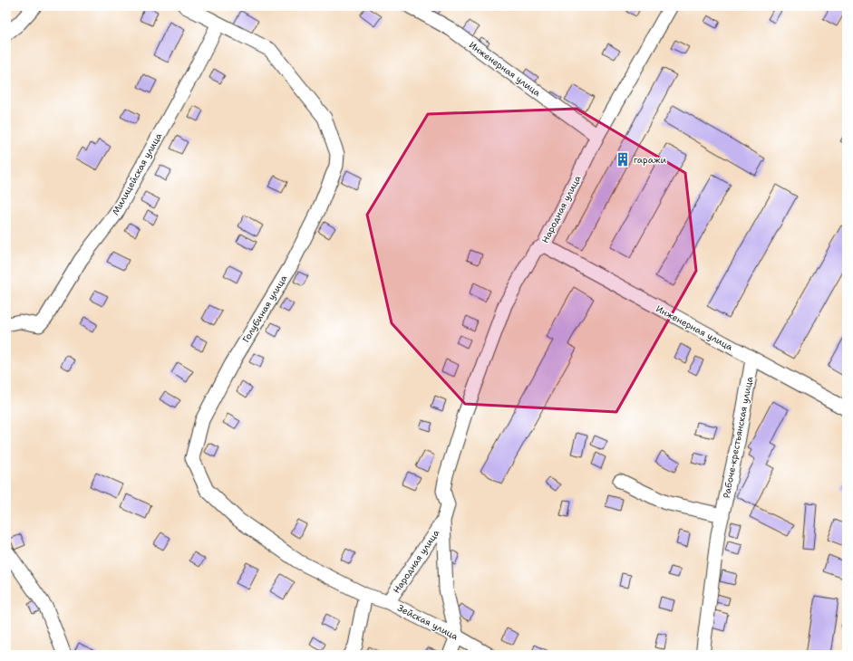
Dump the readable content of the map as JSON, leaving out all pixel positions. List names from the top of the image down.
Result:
{
  "streets": {
    "street": [
      "Инженерная улица",
      "Милицейская улица",
      "Народная улица",
      "Голубиная улица",
      "Рабоче-крестьянская улица",
      "Зейская улица"
    ]
  },
  "crossings": [
    ["Инженерная улица", "Народная улица"],
    ["Инженерная улица", "Рабоче-крестьянская улица"],
    ["Милицейская улица", "Голубиная улица"],
    ["Народная улица", "Зейская улица"],
    ["Голубиная улица", "Зейская улица"]
  ],
  "places": {
    "building": ["гаражи"]
  }
}
